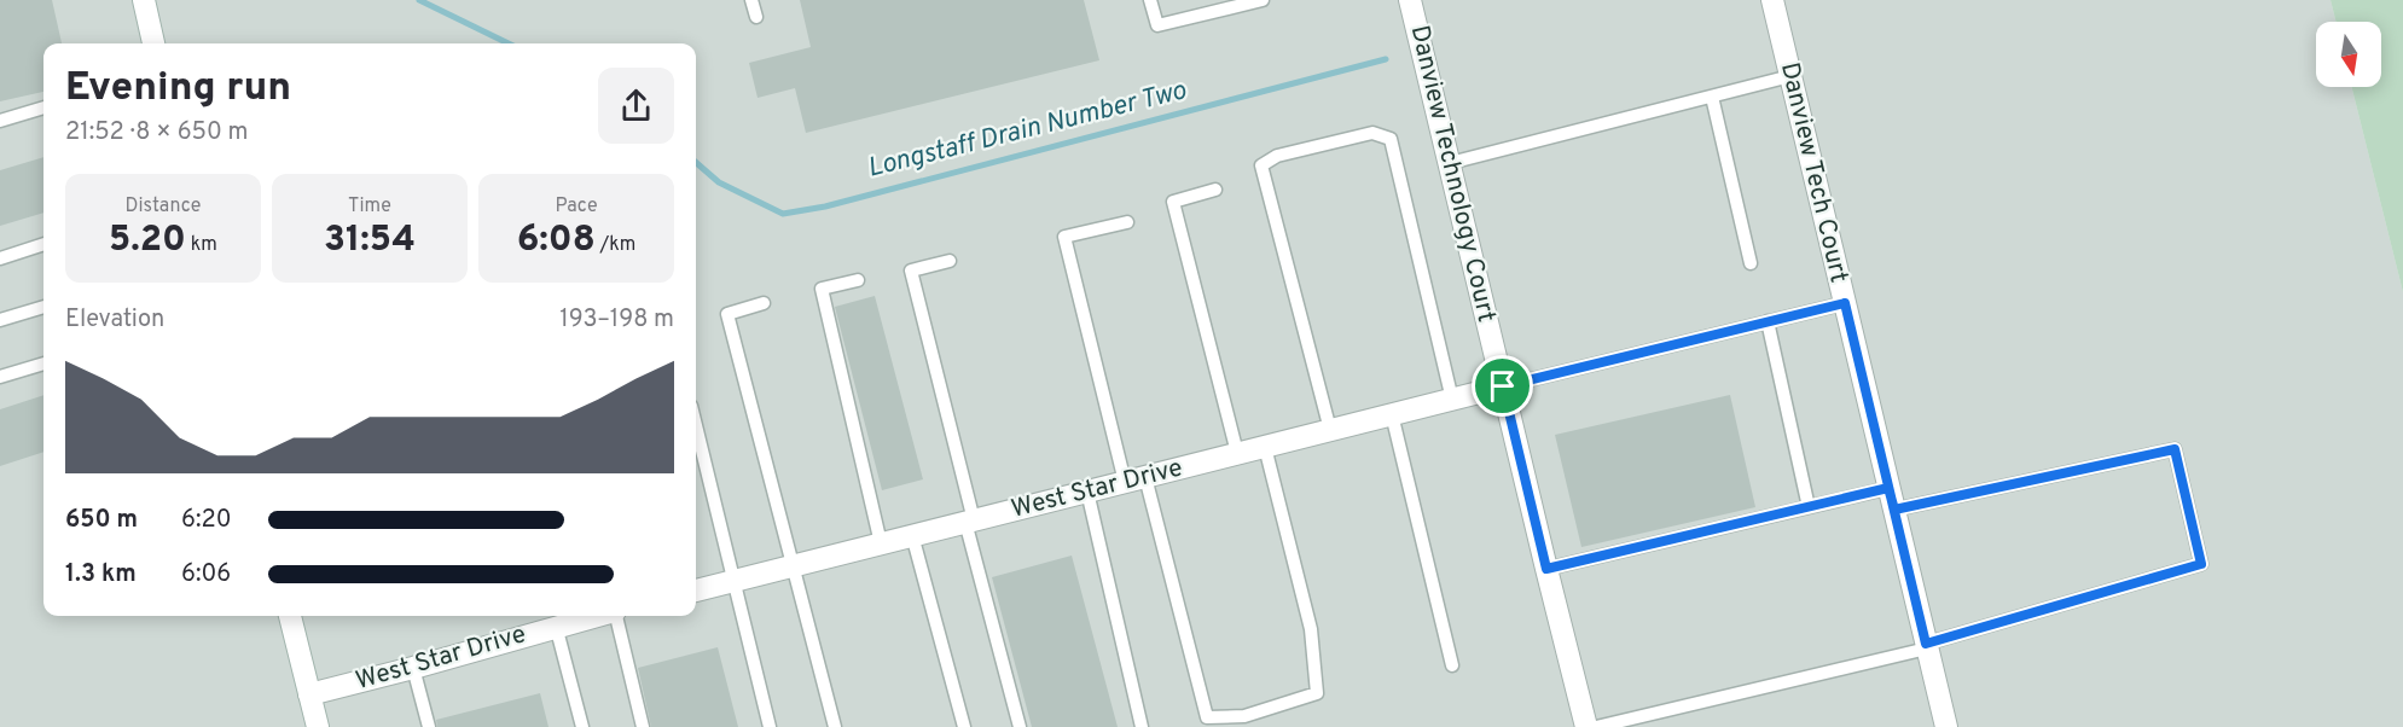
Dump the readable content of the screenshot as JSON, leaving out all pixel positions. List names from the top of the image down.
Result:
{
  "streets": {
    "street": ["Danview Tech Court", "Danview Technology Court", "West Star Drive"]
  },
  "crossings": [
    ["Danview Technology Court", "West Star Drive"]
  ],
  "water": ["Longstaff Drain Number Two"],
  "north": "bottom",
  "page": {
    "heading": ["Evening run", "21:52 · 8 × 650 m"],
    "stats": [
      ["Distance", "5.20 km"],
      ["Time", "31:54"],
      ["Pace", "6:08 /km"]
    ],
    "chart": ["Elevation", "193–198 m"],
    "list": [
      {
        "name": "650 m",
        "note": "6:20"
      },
      {
        "name": "1.3 km",
        "note": "6:06"
      }
    ]
  }
}
